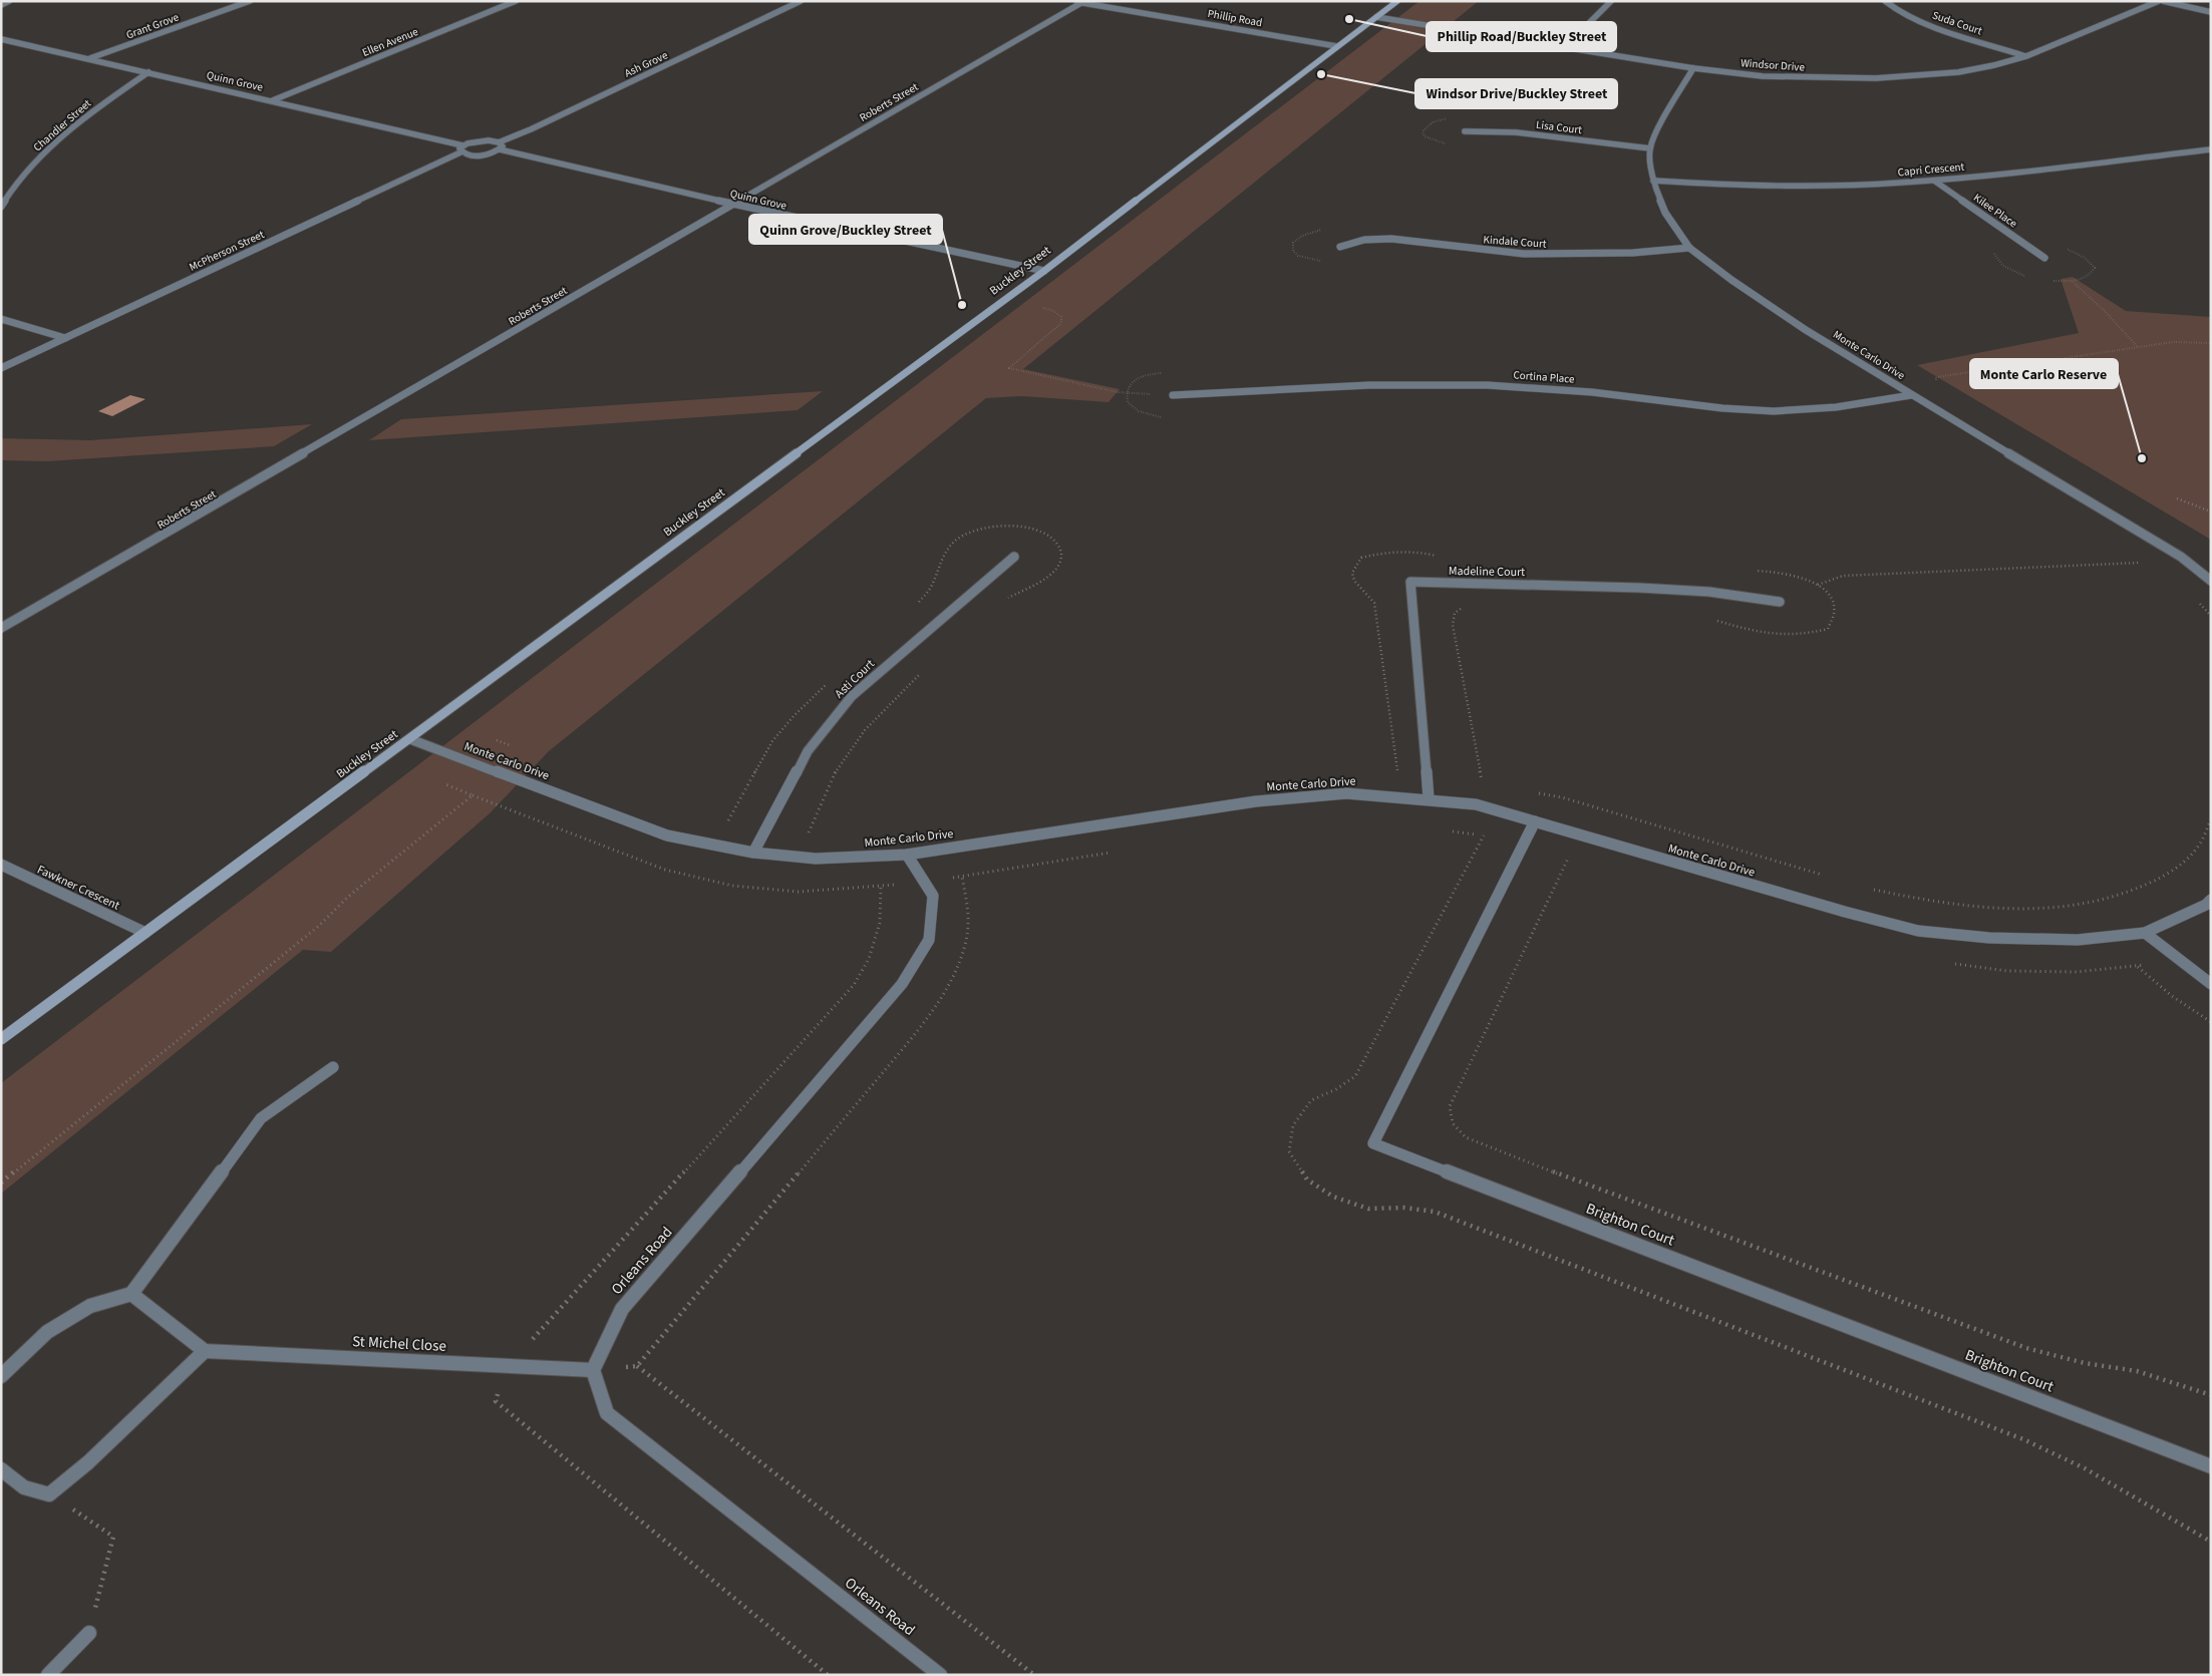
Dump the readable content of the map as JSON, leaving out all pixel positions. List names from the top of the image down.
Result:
{
  "streets": {
    "main road": ["Buckley Street"],
    "street": [
      "Phillip Road",
      "Suda Court",
      "Grant Grove",
      "Ellen Avenue",
      "Ash Grove",
      "Windsor Drive",
      "Quinn Grove",
      "Roberts Street",
      "Chandler Street",
      "Lisa Court",
      "Capri Crescent",
      "Kilee Place",
      "Kindale Court",
      "McPherson Street",
      "Monte Carlo Drive",
      "Cortina Place",
      "Madeline Court",
      "Asti Court",
      "Fawkner Crescent",
      "Brighton Court",
      "Orleans Road",
      "St Michel Close"
    ]
  },
  "crossings": [
    ["Phillip Road", "Roberts Street"],
    ["Phillip Road", "Buckley Street"],
    ["Suda Court", "Windsor Drive"],
    ["Grant Grove", "Quinn Grove"],
    ["Ellen Avenue", "Quinn Grove"],
    ["Windsor Drive", "Buckley Street"],
    ["Windsor Drive", "Monte Carlo Drive"],
    ["Quinn Grove", "Roberts Street"],
    ["Quinn Grove", "Chandler Street"],
    ["Quinn Grove", "McPherson Street"],
    ["Quinn Grove", "Buckley Street"],
    ["Lisa Court", "Monte Carlo Drive"],
    ["Capri Crescent", "Kilee Place"],
    ["Capri Crescent", "Monte Carlo Drive"],
    ["Kindale Court", "Monte Carlo Drive"],
    ["Buckley Street", "Monte Carlo Drive"],
    ["Buckley Street", "Fawkner Crescent"],
    ["Monte Carlo Drive", "Cortina Place"],
    ["Monte Carlo Drive", "Madeline Court"],
    ["Monte Carlo Drive", "Asti Court"],
    ["Monte Carlo Drive", "Brighton Court"],
    ["Monte Carlo Drive", "Orleans Road"],
    ["Orleans Road", "St Michel Close"]
  ],
  "places": [
    "Phillip Road/Buckley Street",
    "Windsor Drive/Buckley Street",
    "Quinn Grove/Buckley Street",
    "Monte Carlo Reserve"
  ]
}
